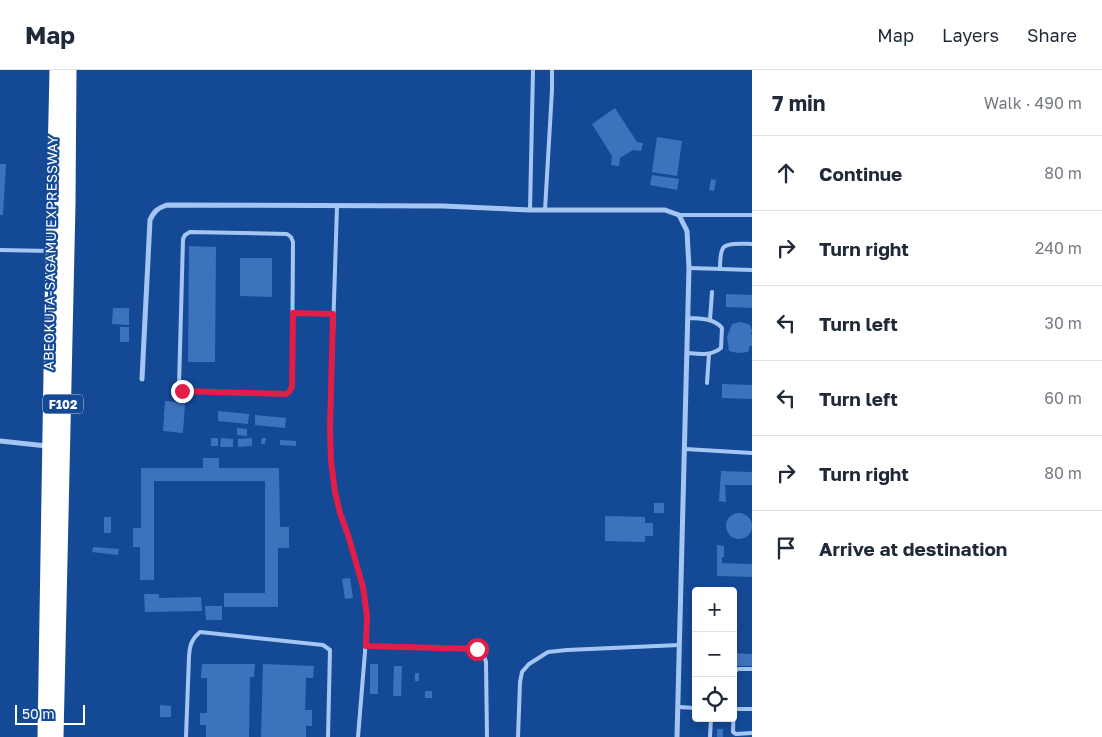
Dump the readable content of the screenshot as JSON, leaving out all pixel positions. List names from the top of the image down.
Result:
{
  "streets": {
    "highway": ["ABEOKUTA-SAGAMU EXPRESSWAY", "F102"]
  },
  "scale_bar": "50 m",
  "page": {
    "header": "Map",
    "nav": ["Map", "Layers", "Share"],
    "heading": ["7 min", "Walk · 490 m"],
    "list": [
      ["Continue", "80 m"],
      ["Turn right", "240 m"],
      ["Turn left", "30 m"],
      ["Turn left", "60 m"],
      ["Turn right", "80 m"],
      "Arrive at destination"
    ],
    "map_buttons": ["+", "−"],
    "scale": "50 m"
  }
}
